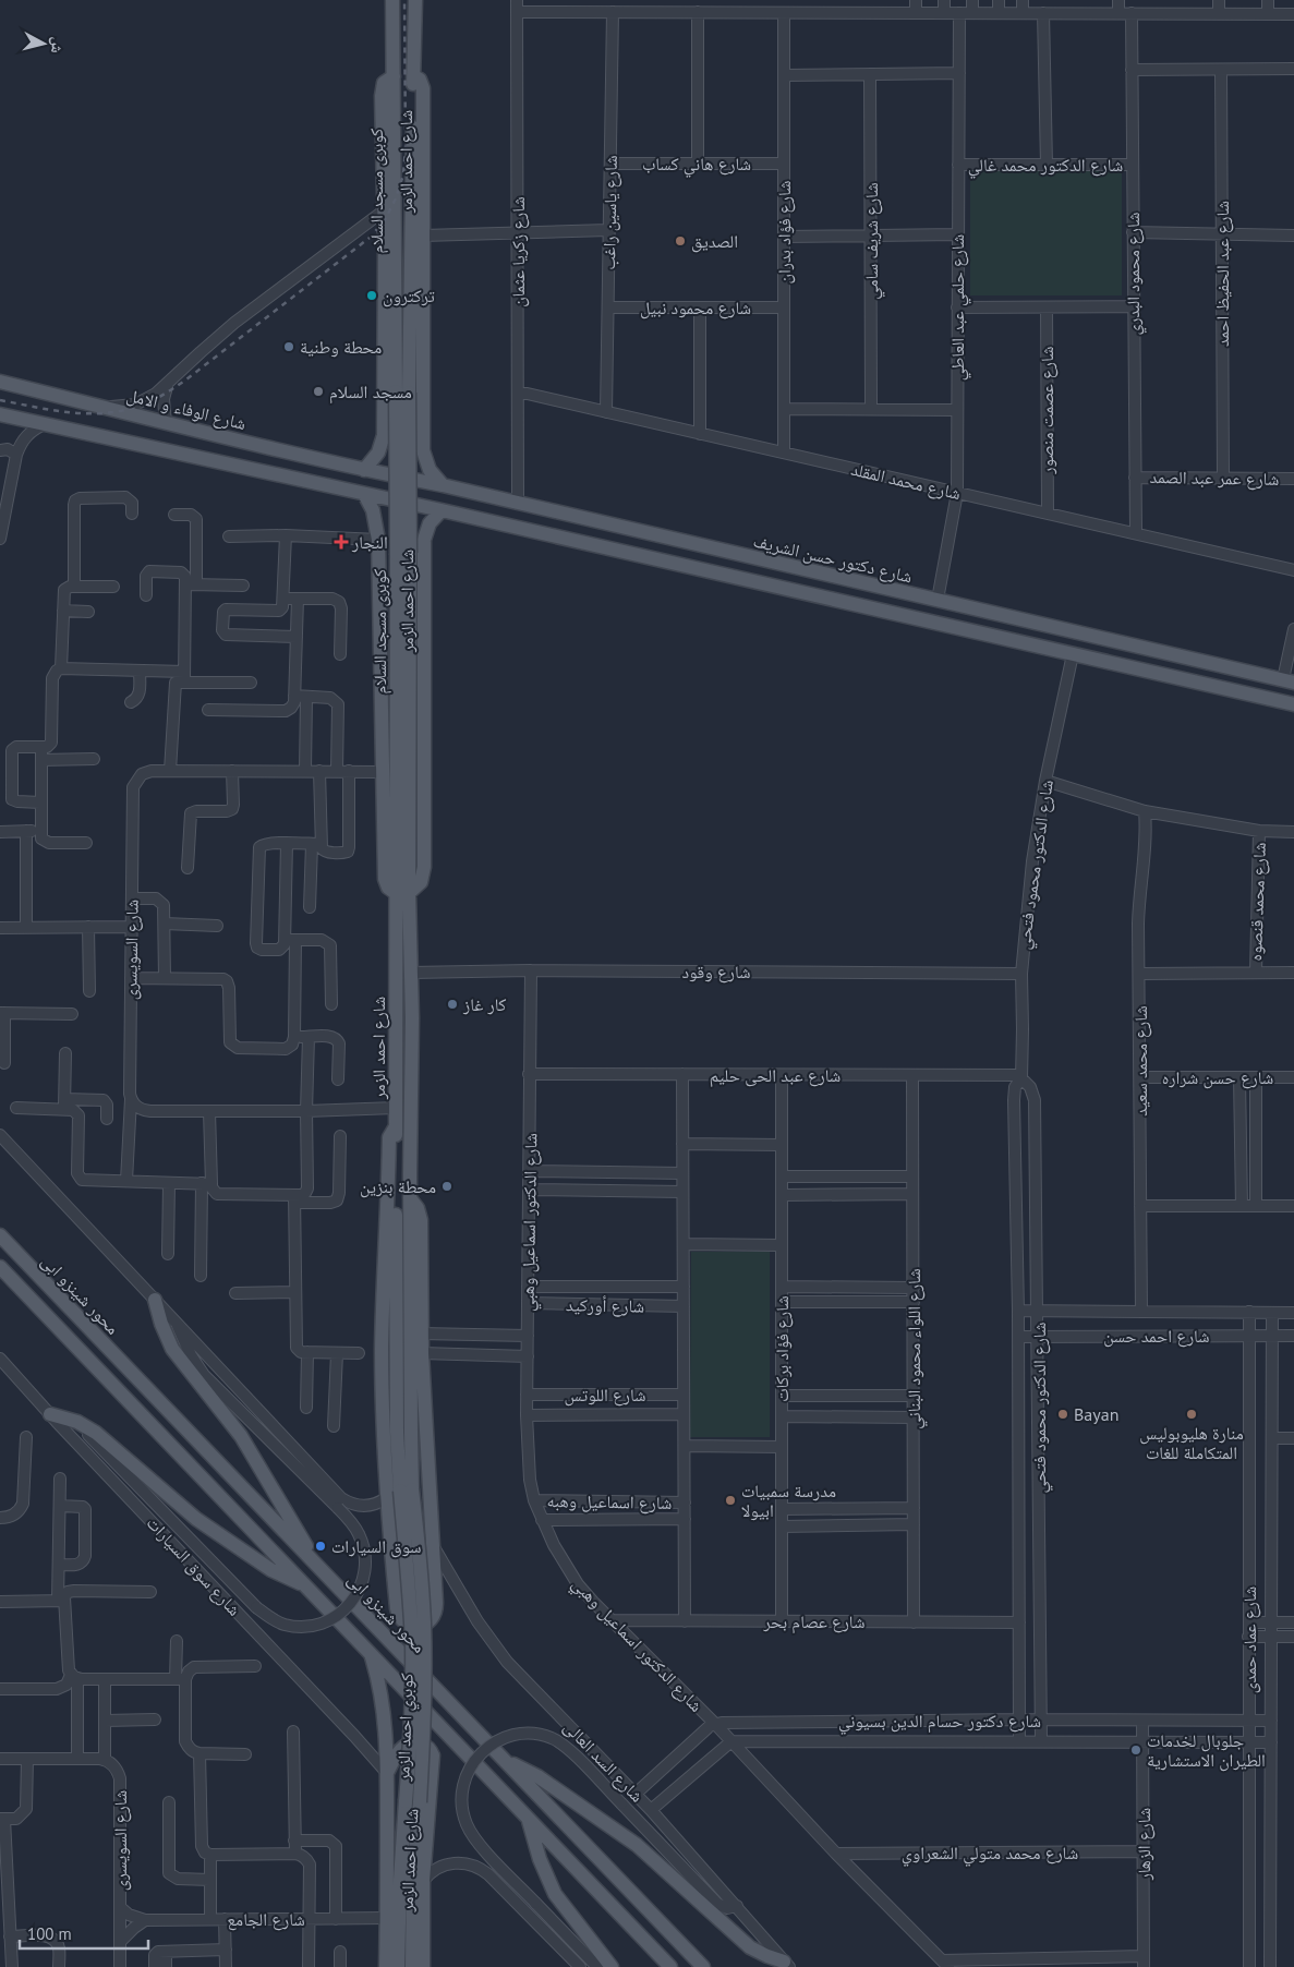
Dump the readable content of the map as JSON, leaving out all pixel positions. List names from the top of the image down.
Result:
{
  "streets": {
    "main road": [
      "شارع احمد الزمر",
      "كوبرى مسجد السلام",
      "شارع الوفاء و الامل",
      "شارع دكتور حسن الشريف",
      "محور شينزو ابى",
      "كوبري احمد الزمر"
    ],
    "street": [
      "شارع هاني كساب",
      "شارع الدكتور محمد غالي",
      "شارع ياسين راغب",
      "شارع فؤاد بدران",
      "شارع شريف سامي",
      "شارع زكريا عثمان",
      "شارع محمود البدري",
      "شارع عبد الحفيظ احمد",
      "شارع محمود نبيل",
      "شارع حلمي عبد العاطي",
      "شارع عصمت منصور",
      "شارع عمر عبد الصمد",
      "شارع محمد المقلد",
      "شارع الدكتور محمود فتحي",
      "شارع محمد قنصوه",
      "شارع السويسرى",
      "شارع وقود",
      "شارع محمد سعيد",
      "شارع عبد الحى حليم",
      "شارع حسن شراره",
      "شارع الدكتور اسماعيل وهبي",
      "شارع أوركيد",
      "شارع احمد حسن",
      "شارع فؤاد بركات",
      "شارع اللواء محمود البناني",
      "شارع اللوتس",
      "شارع اسماعيل وهبه",
      "شارع سوق السيارات",
      "شارع عصام بحر",
      "شارع عماد حمدى",
      "شارع دكتور حسام الدين بسيوني",
      "شارع السد العالى",
      "شارع الزهار",
      "شارع محمد متولي الشعراوي",
      "شارع الجامع"
    ]
  },
  "crossings": [
    ["شارع احمد الزمر", "كوبرى مسجد السلام"],
    ["شارع احمد الزمر", "شارع الوفاء و الامل"],
    ["شارع احمد الزمر", "شارع دكتور حسن الشريف"],
    ["شارع احمد الزمر", "شارع السويسرى"],
    ["شارع احمد الزمر", "شارع وقود"],
    ["شارع احمد الزمر", "شارع سوق السيارات"],
    ["شارع احمد الزمر", "شارع السد العالى"],
    ["شارع احمد الزمر", "شارع الجامع"],
    ["شارع هاني كساب", "شارع ياسين راغب"],
    ["شارع هاني كساب", "شارع فؤاد بدران"],
    ["شارع الدكتور محمد غالي", "شارع محمود البدري"],
    ["شارع الدكتور محمد غالي", "شارع حلمي عبد العاطي"],
    ["شارع ياسين راغب", "شارع محمود نبيل"],
    ["شارع ياسين راغب", "شارع محمد المقلد"],
    ["شارع فؤاد بدران", "شارع محمود نبيل"],
    ["شارع فؤاد بدران", "شارع محمد المقلد"],
    ["شارع زكريا عثمان", "شارع محمد المقلد"],
    ["شارع زكريا عثمان", "شارع دكتور حسن الشريف"],
    ["شارع محمود البدري", "شارع عمر عبد الصمد"],
    ["شارع محمود البدري", "شارع محمد المقلد"],
    ["شارع عبد الحفيظ احمد", "شارع عمر عبد الصمد"],
    ["شارع حلمي عبد العاطي", "شارع محمد المقلد"],
    ["شارع حلمي عبد العاطي", "شارع دكتور حسن الشريف"],
    ["شارع الوفاء و الامل", "شارع دكتور حسن الشريف"],
    ["شارع عصمت منصور", "شارع محمد المقلد"],
    ["شارع الدكتور محمود فتحي", "شارع وقود"],
    ["شارع الدكتور محمود فتحي", "شارع عبد الحى حليم"],
    ["شارع الدكتور محمود فتحي", "شارع احمد حسن"],
    ["شارع الدكتور محمود فتحي", "شارع عصام بحر"],
    ["شارع الدكتور محمود فتحي", "شارع دكتور حسام الدين بسيوني"],
    ["شارع السويسرى", "شارع الجامع"],
    ["شارع وقود", "شارع الدكتور اسماعيل وهبي"],
    ["شارع محمد سعيد", "شارع حسن شراره"],
    ["شارع محمد سعيد", "شارع احمد حسن"],
    ["شارع عبد الحى حليم", "شارع الدكتور اسماعيل وهبي"],
    ["شارع عبد الحى حليم", "شارع فؤاد بركات"],
    ["شارع عبد الحى حليم", "شارع اللواء محمود البناني"],
    ["شارع الدكتور اسماعيل وهبي", "شارع أوركيد"],
    ["شارع الدكتور اسماعيل وهبي", "شارع اللوتس"],
    ["شارع الدكتور اسماعيل وهبي", "شارع اسماعيل وهبه"],
    ["شارع الدكتور اسماعيل وهبي", "شارع عصام بحر"],
    ["شارع الدكتور اسماعيل وهبي", "شارع دكتور حسام الدين بسيوني"],
    ["شارع الدكتور اسماعيل وهبي", "شارع محمد متولي الشعراوي"],
    ["شارع احمد حسن", "شارع عماد حمدى"],
    ["شارع فؤاد بركات", "شارع عصام بحر"],
    ["شارع اللواء محمود البناني", "شارع عصام بحر"],
    ["شارع عماد حمدى", "شارع دكتور حسام الدين بسيوني"],
    ["شارع دكتور حسام الدين بسيوني", "شارع الزهار"],
    ["شارع الزهار", "شارع محمد متولي الشعراوي"]
  ],
  "places": {
    "other": [
      "الصديق",
      "تركترون",
      "محطة وطنية",
      "مسجد السلام",
      "كار غاز",
      "محطة بنزين",
      "Bayan",
      "منارة هليوبوليس المتكاملة للغات",
      "مدرسة سمبيات ابيولا",
      "سوق السيارات",
      "جلوبال لخدمات الطيران الاستشارية"
    ],
    "health": ["النجار"]
  },
  "scale_bar": "100 m",
  "north": "right"
}
